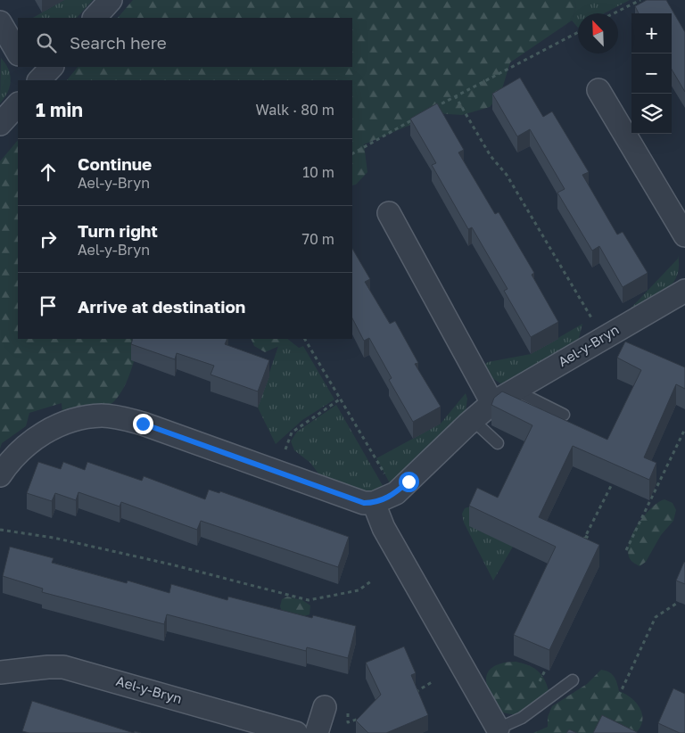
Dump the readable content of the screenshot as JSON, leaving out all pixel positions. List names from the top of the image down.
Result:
{
  "streets": {
    "street": ["Ael-y-Bryn"]
  },
  "north": "top left",
  "page": {
    "map_buttons": ["+", "−"],
    "search": "Search here",
    "heading": ["1 min", "Walk · 80 m"],
    "list": [
      ["Continue", "Ael-y-Bryn", "10 m"],
      ["Turn right", "Ael-y-Bryn", "70 m"],
      "Arrive at destination"
    ]
  }
}
